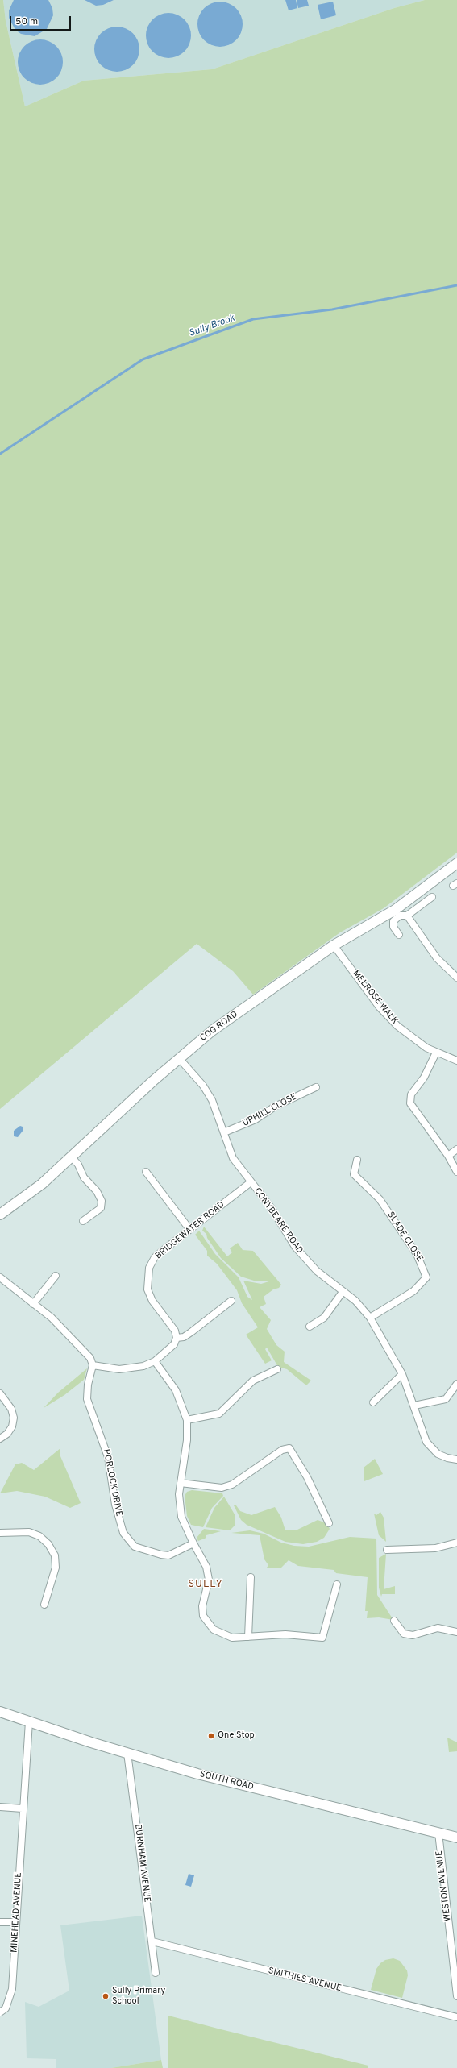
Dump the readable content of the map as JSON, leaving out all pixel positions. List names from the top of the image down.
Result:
{
  "streets": {
    "street": [
      "MELROSE WALK",
      "COG ROAD",
      "UPHILL CLOSE",
      "CONYBEARE ROAD",
      "BRIDGEWATER ROAD",
      "SLADE CLOSE",
      "PORLOCK DRIVE",
      "SOUTH ROAD",
      "BURNHAM AVENUE",
      "WESTON AVENUE",
      "MINEHEAD AVENUE",
      "SMITHIES AVENUE"
    ]
  },
  "crossings": [
    ["MELROSE WALK", "COG ROAD"],
    ["COG ROAD", "CONYBEARE ROAD"],
    ["UPHILL CLOSE", "CONYBEARE ROAD"],
    ["CONYBEARE ROAD", "BRIDGEWATER ROAD"],
    ["CONYBEARE ROAD", "SLADE CLOSE"],
    ["SOUTH ROAD", "BURNHAM AVENUE"],
    ["SOUTH ROAD", "WESTON AVENUE"],
    ["SOUTH ROAD", "MINEHEAD AVENUE"],
    ["BURNHAM AVENUE", "SMITHIES AVENUE"]
  ],
  "districts": ["SULLY"],
  "water": ["Sully Brook"],
  "places": ["One Stop", "Sully Primary School"],
  "scale_bar": "50 m"
}
